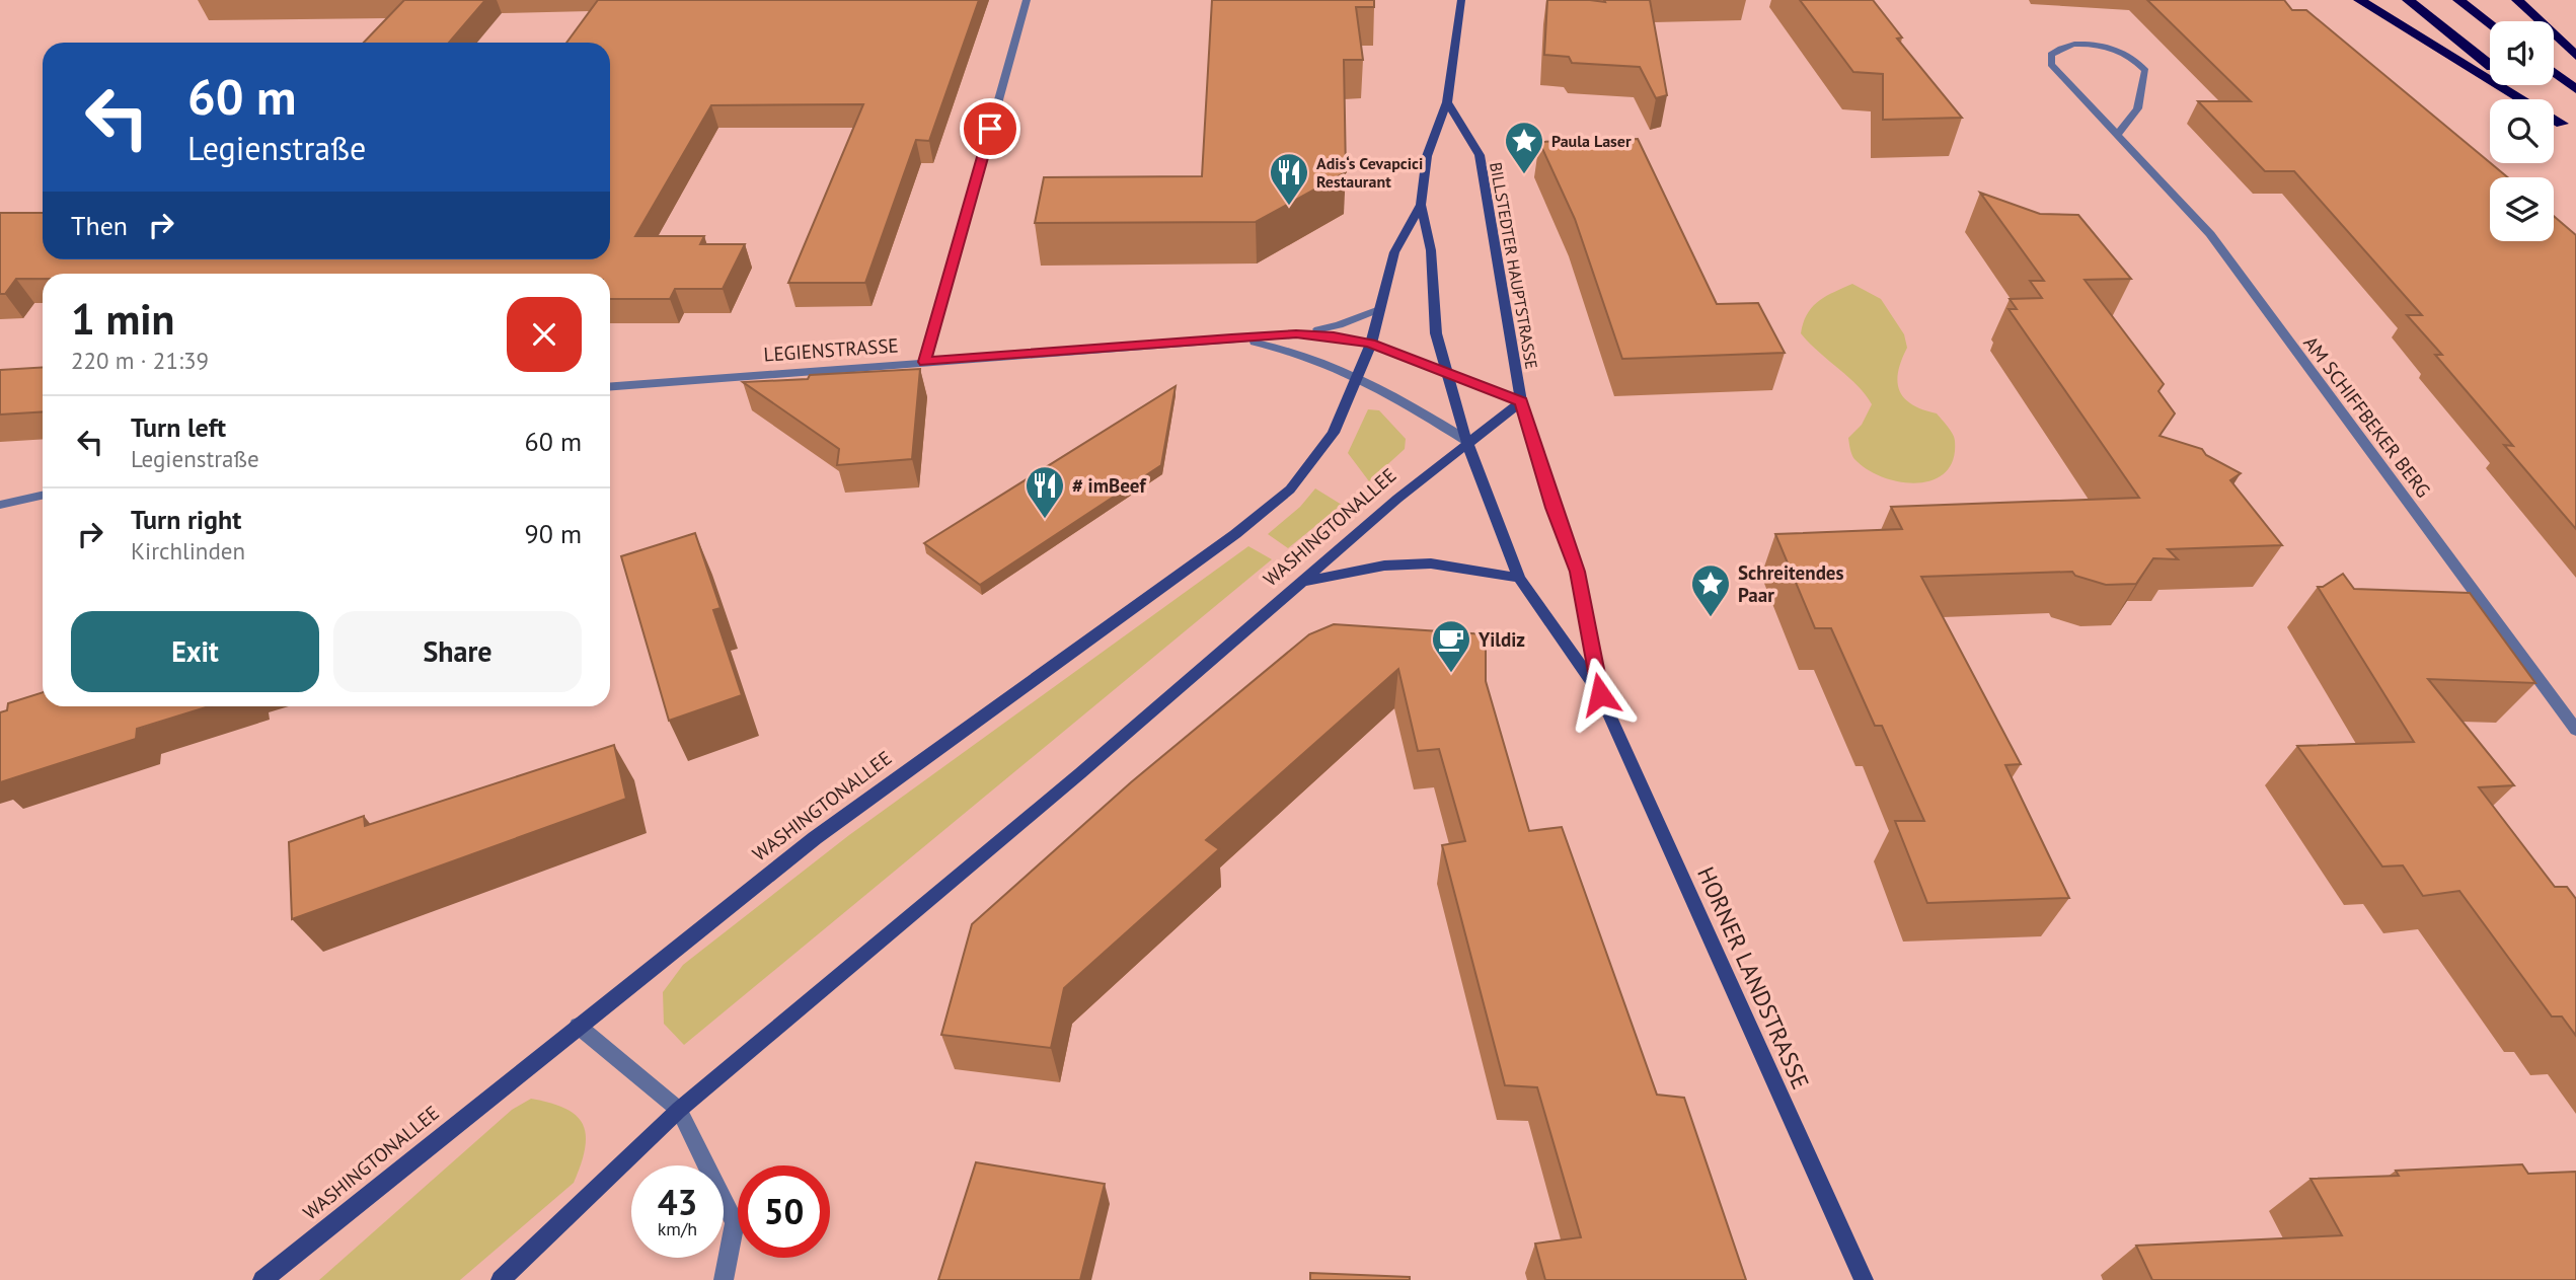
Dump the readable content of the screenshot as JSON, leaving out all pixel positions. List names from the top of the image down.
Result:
{
  "streets": {
    "main road": ["BILLSTEDTER HAUPTSTRASSE", "WASHINGTONALLEE", "HORNER LANDSTRASSE"],
    "street": ["LEGIENSTRASSE", "AM SCHIFFBEKER BERG"]
  },
  "crossings": [
    ["BILLSTEDTER HAUPTSTRASSE", "LEGIENSTRASSE"],
    ["BILLSTEDTER HAUPTSTRASSE", "WASHINGTONALLEE"],
    ["BILLSTEDTER HAUPTSTRASSE", "HORNER LANDSTRASSE"],
    ["LEGIENSTRASSE", "WASHINGTONALLEE"],
    ["LEGIENSTRASSE", "HORNER LANDSTRASSE"],
    ["WASHINGTONALLEE", "HORNER LANDSTRASSE"]
  ],
  "places": {
    "place": ["Paula Laser", "Schreitendes Paar"],
    "restaurant": ["Adis‘s Cevapcici Restaurant", "# imBeef"],
    "cafe": ["Yildiz"]
  },
  "page": {
    "turn": ["60 m", "Legienstraße"],
    "then": "Then",
    "heading": ["1 min", "220 m · 21:39"],
    "list": [
      {
        "name": "Turn left",
        "note": "Legienstraße",
        "value": "60 m"
      },
      {
        "name": "Turn right",
        "note": "Kirchlinden",
        "value": "90 m"
      }
    ],
    "buttons": ["Exit", "Share"],
    "speed": "43 km/h",
    "limit": "50"
  }
}
